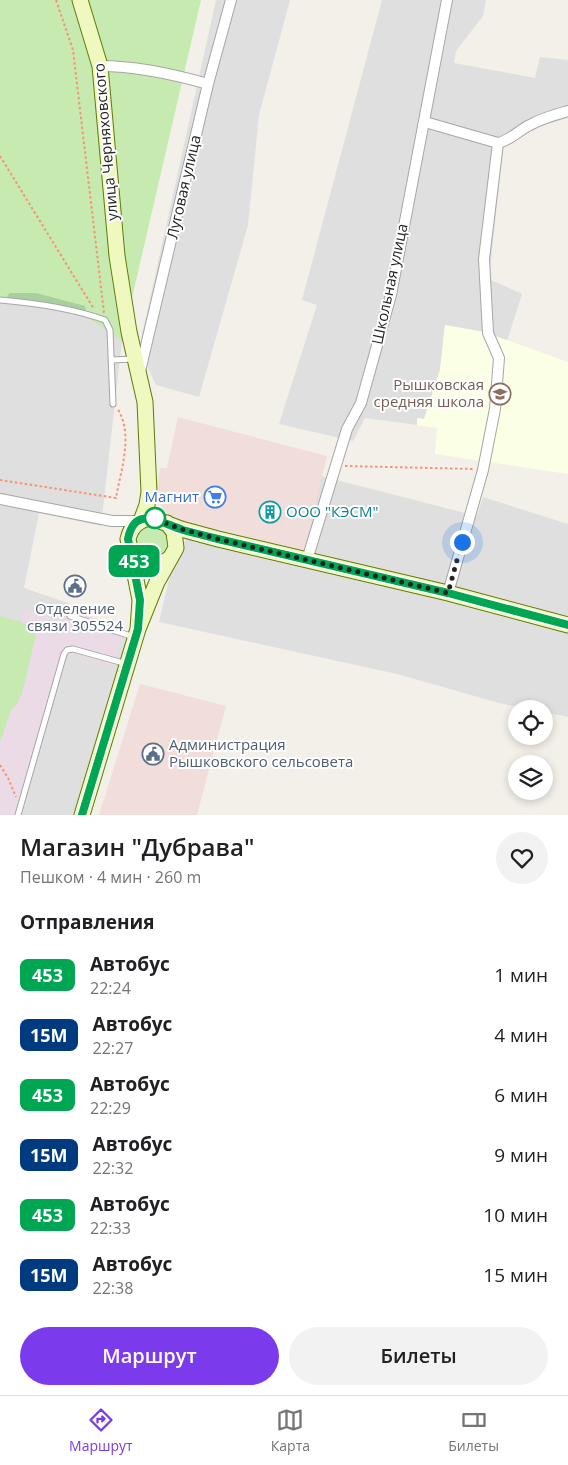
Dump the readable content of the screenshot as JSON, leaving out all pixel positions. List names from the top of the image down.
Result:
{
  "streets": {
    "main road": ["улица Черняховского"],
    "street": ["Луговая улица", "Школьная улица"]
  },
  "crossings": [
    ["улица Черняховского", "Луговая улица"]
  ],
  "places": {
    "school or university": ["Рышковская средняя школа"],
    "supermarket": ["Магнит"],
    "building": ["ООО \"КЭСМ\""],
    "public building": ["Отделение связи 305524", "Администрация Рышковского сельсовета"]
  },
  "lines": ["bus line 453"],
  "page": {
    "on_map": "453",
    "heading": [
      ["Магазин \"Дубрава\"", "Пешком · 4 мин · 260 m"],
      "Отправления"
    ],
    "list": [
      {
        "mark": "453",
        "name": "Автобус",
        "note": "22:24",
        "value": "1 мин"
      },
      {
        "mark": "15М",
        "name": "Автобус",
        "note": "22:27",
        "value": "4 мин"
      },
      {
        "mark": "453",
        "name": "Автобус",
        "note": "22:29",
        "value": "6 мин"
      },
      {
        "mark": "15М",
        "name": "Автобус",
        "note": "22:32",
        "value": "9 мин"
      },
      {
        "mark": "453",
        "name": "Автобус",
        "note": "22:33",
        "value": "10 мин"
      },
      {
        "mark": "15М",
        "name": "Автобус",
        "note": "22:38",
        "value": "15 мин"
      }
    ],
    "buttons": ["Маршрут", "Билеты"],
    "tabs": ["Маршрут", "Карта", "Билеты"]
  }
}
